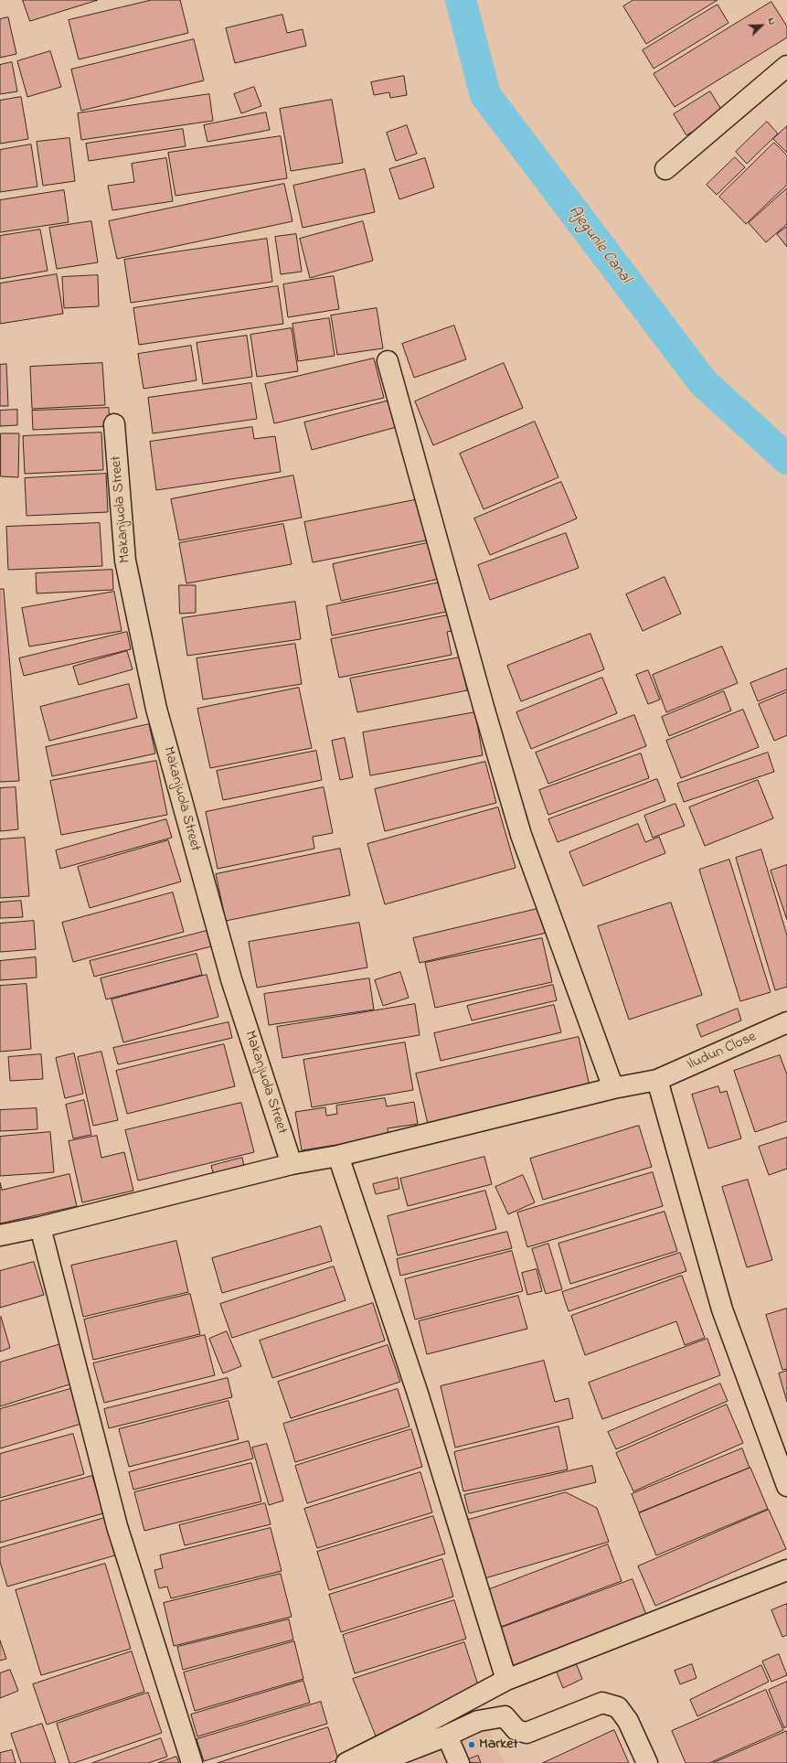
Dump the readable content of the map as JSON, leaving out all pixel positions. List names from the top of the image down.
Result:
{
  "streets": {
    "street": ["Makanjuola Street", "Iludun Close"]
  },
  "crossings": [
    ["Makanjuola Street", "Iludun Close"]
  ],
  "water": ["Ajegunle Canal"],
  "places": ["Market"],
  "north": "top right"
}
